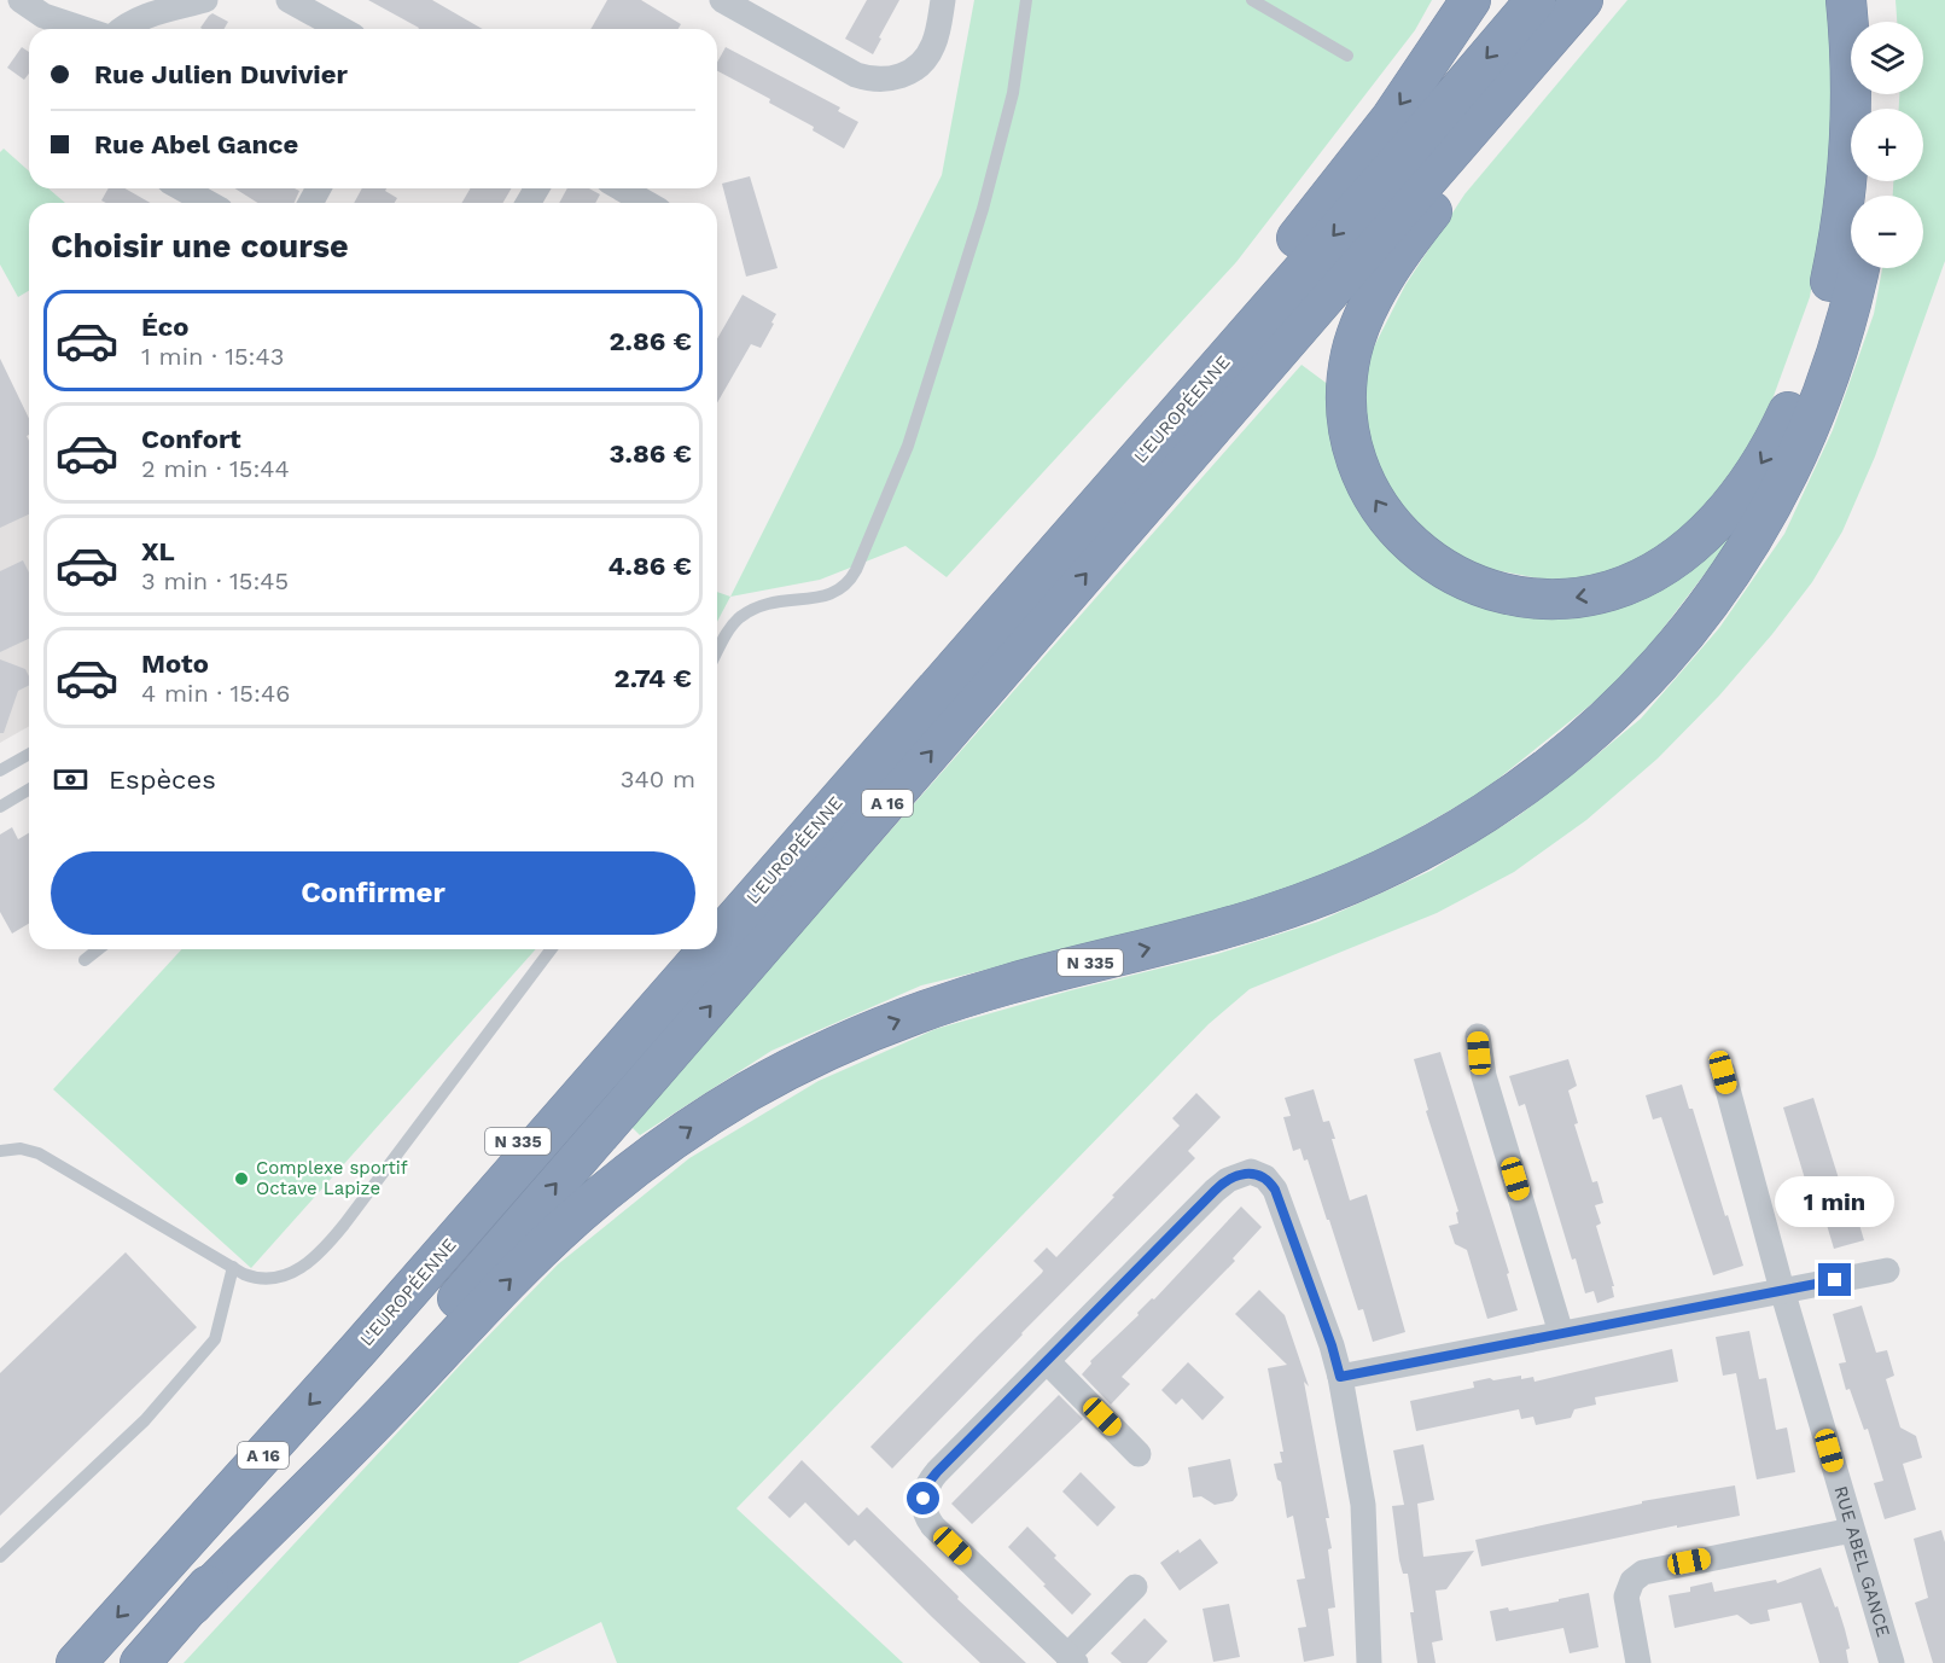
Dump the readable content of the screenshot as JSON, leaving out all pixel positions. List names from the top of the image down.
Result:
{
  "streets": {
    "highway": ["L'EUROPÉENNE", "A 16", "N 335"],
    "street": ["RUE ABEL GANCE"]
  },
  "crossings": [
    ["L'EUROPÉENNE", "N 335"]
  ],
  "places": ["Complexe sportif Octave Lapize"],
  "page": {
    "map_buttons": ["+", "−"],
    "banner": ["Rue Julien Duvivier", "Rue Abel Gance"],
    "heading": "Choisir une course",
    "list": [
      {
        "name": "Éco",
        "note": "1 min · 15:43",
        "value": "2.86 €"
      },
      {
        "name": "Confort",
        "note": "2 min · 15:44",
        "value": "3.86 €"
      },
      {
        "name": "XL",
        "note": "3 min · 15:45",
        "value": "4.86 €"
      },
      {
        "name": "Moto",
        "note": "4 min · 15:46",
        "value": "2.74 €"
      }
    ],
    "pay": ["Espèces", "340 m"],
    "buttons": "Confirmer",
    "bubble": "1 min"
  }
}
